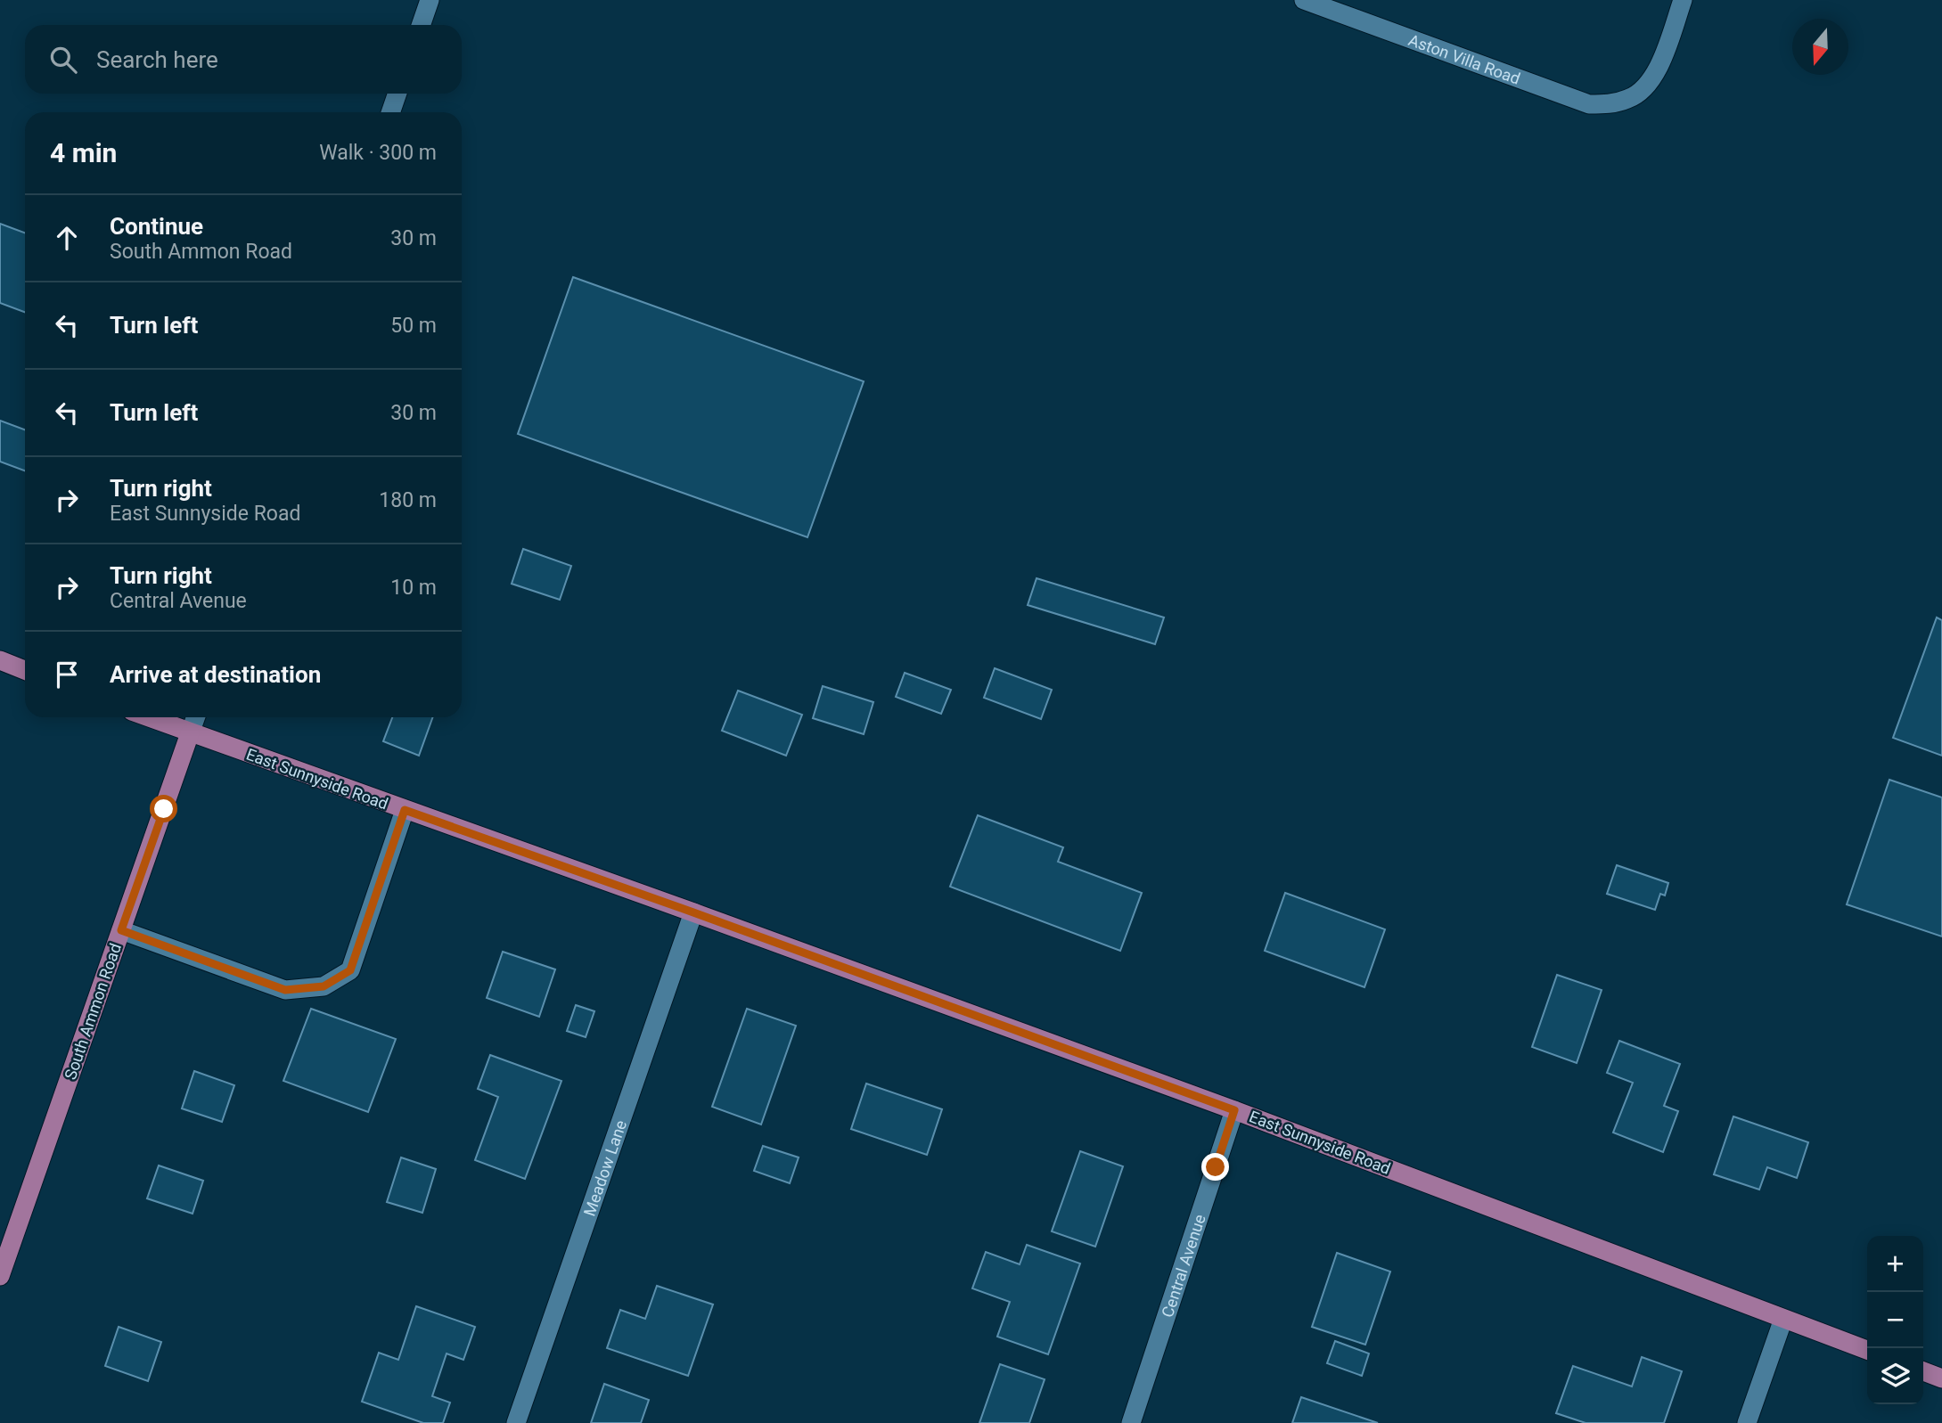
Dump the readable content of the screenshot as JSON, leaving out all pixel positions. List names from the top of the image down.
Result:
{
  "streets": {
    "main road": ["East Sunnyside Road", "South Ammon Road"],
    "street": ["Aston Villa Road", "Meadow Lane", "Central Avenue"]
  },
  "crossings": [
    ["East Sunnyside Road", "South Ammon Road"],
    ["East Sunnyside Road", "Meadow Lane"],
    ["East Sunnyside Road", "Central Avenue"]
  ],
  "north": "bottom",
  "page": {
    "search": "Search here",
    "heading": ["4 min", "Walk · 300 m"],
    "list": [
      ["Continue", "South Ammon Road", "30 m"],
      ["Turn left", "50 m"],
      ["Turn left", "30 m"],
      ["Turn right", "East Sunnyside Road", "180 m"],
      ["Turn right", "Central Avenue", "10 m"],
      "Arrive at destination"
    ],
    "map_buttons": ["+", "−"]
  }
}
